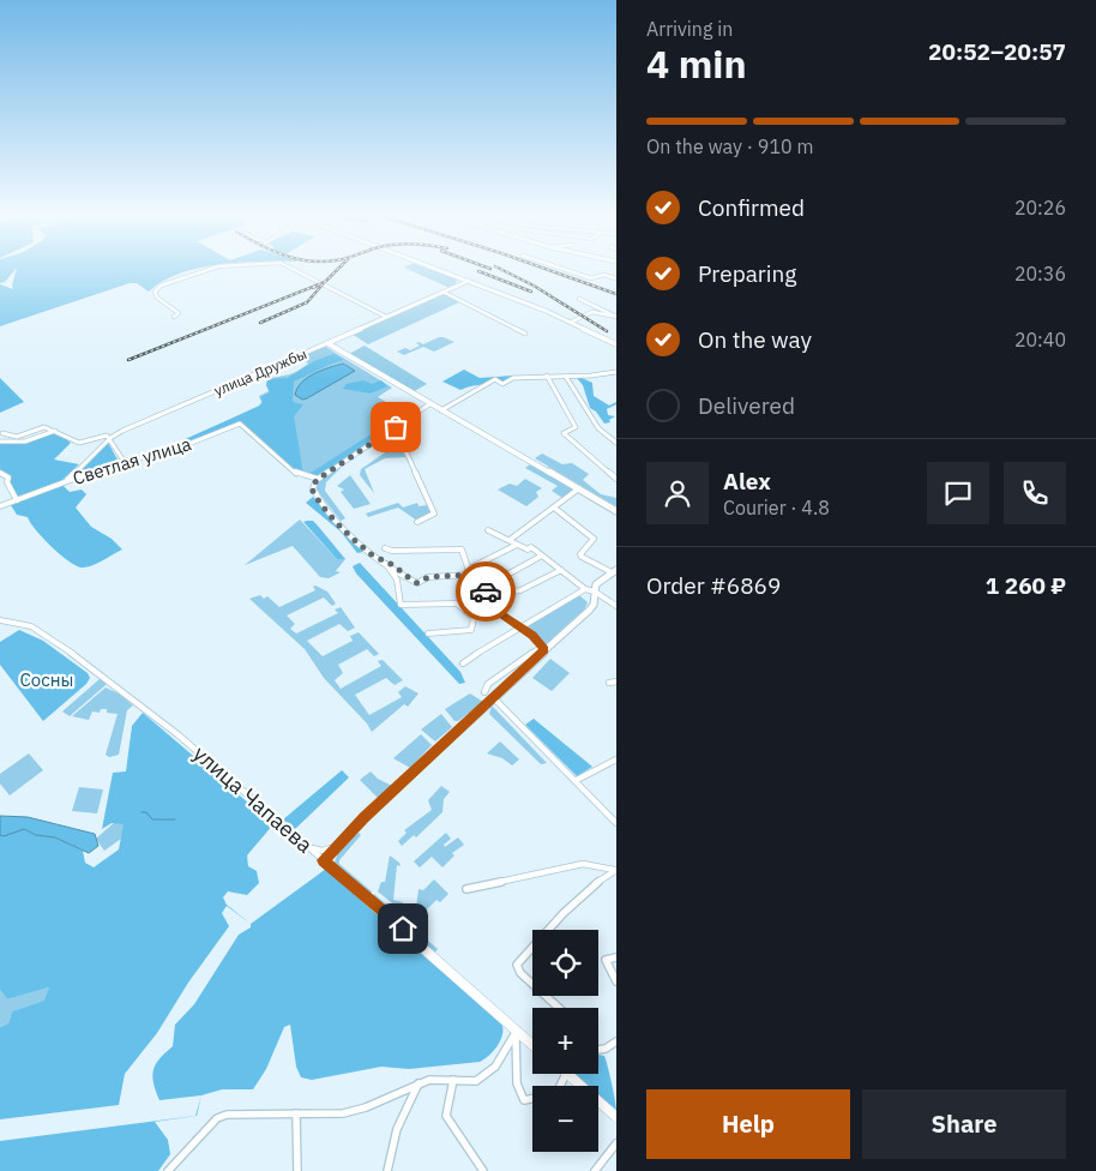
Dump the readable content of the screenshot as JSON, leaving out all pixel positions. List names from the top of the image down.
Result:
{
  "streets": {
    "main road": ["улица Дружбы", "улица Чапаева"],
    "street": ["Светлая улица"]
  },
  "crossings": [
    ["улица Дружбы", "Светлая улица"]
  ],
  "parks": ["Сосны"],
  "page": {
    "heading": ["4 min", "Arriving in", "20:52–20:57"],
    "panel": [
      "Alex",
      "Courier · 4.8",
      "Order #6869",
      "1 260 ₽"
    ],
    "bar": "On the way · 910 m",
    "list": [
      ["Confirmed", "20:26"],
      ["Preparing", "20:36"],
      ["On the way", "20:40"],
      "Delivered"
    ],
    "map_buttons": ["+", "−"],
    "buttons": ["Help", "Share"]
  }
}
